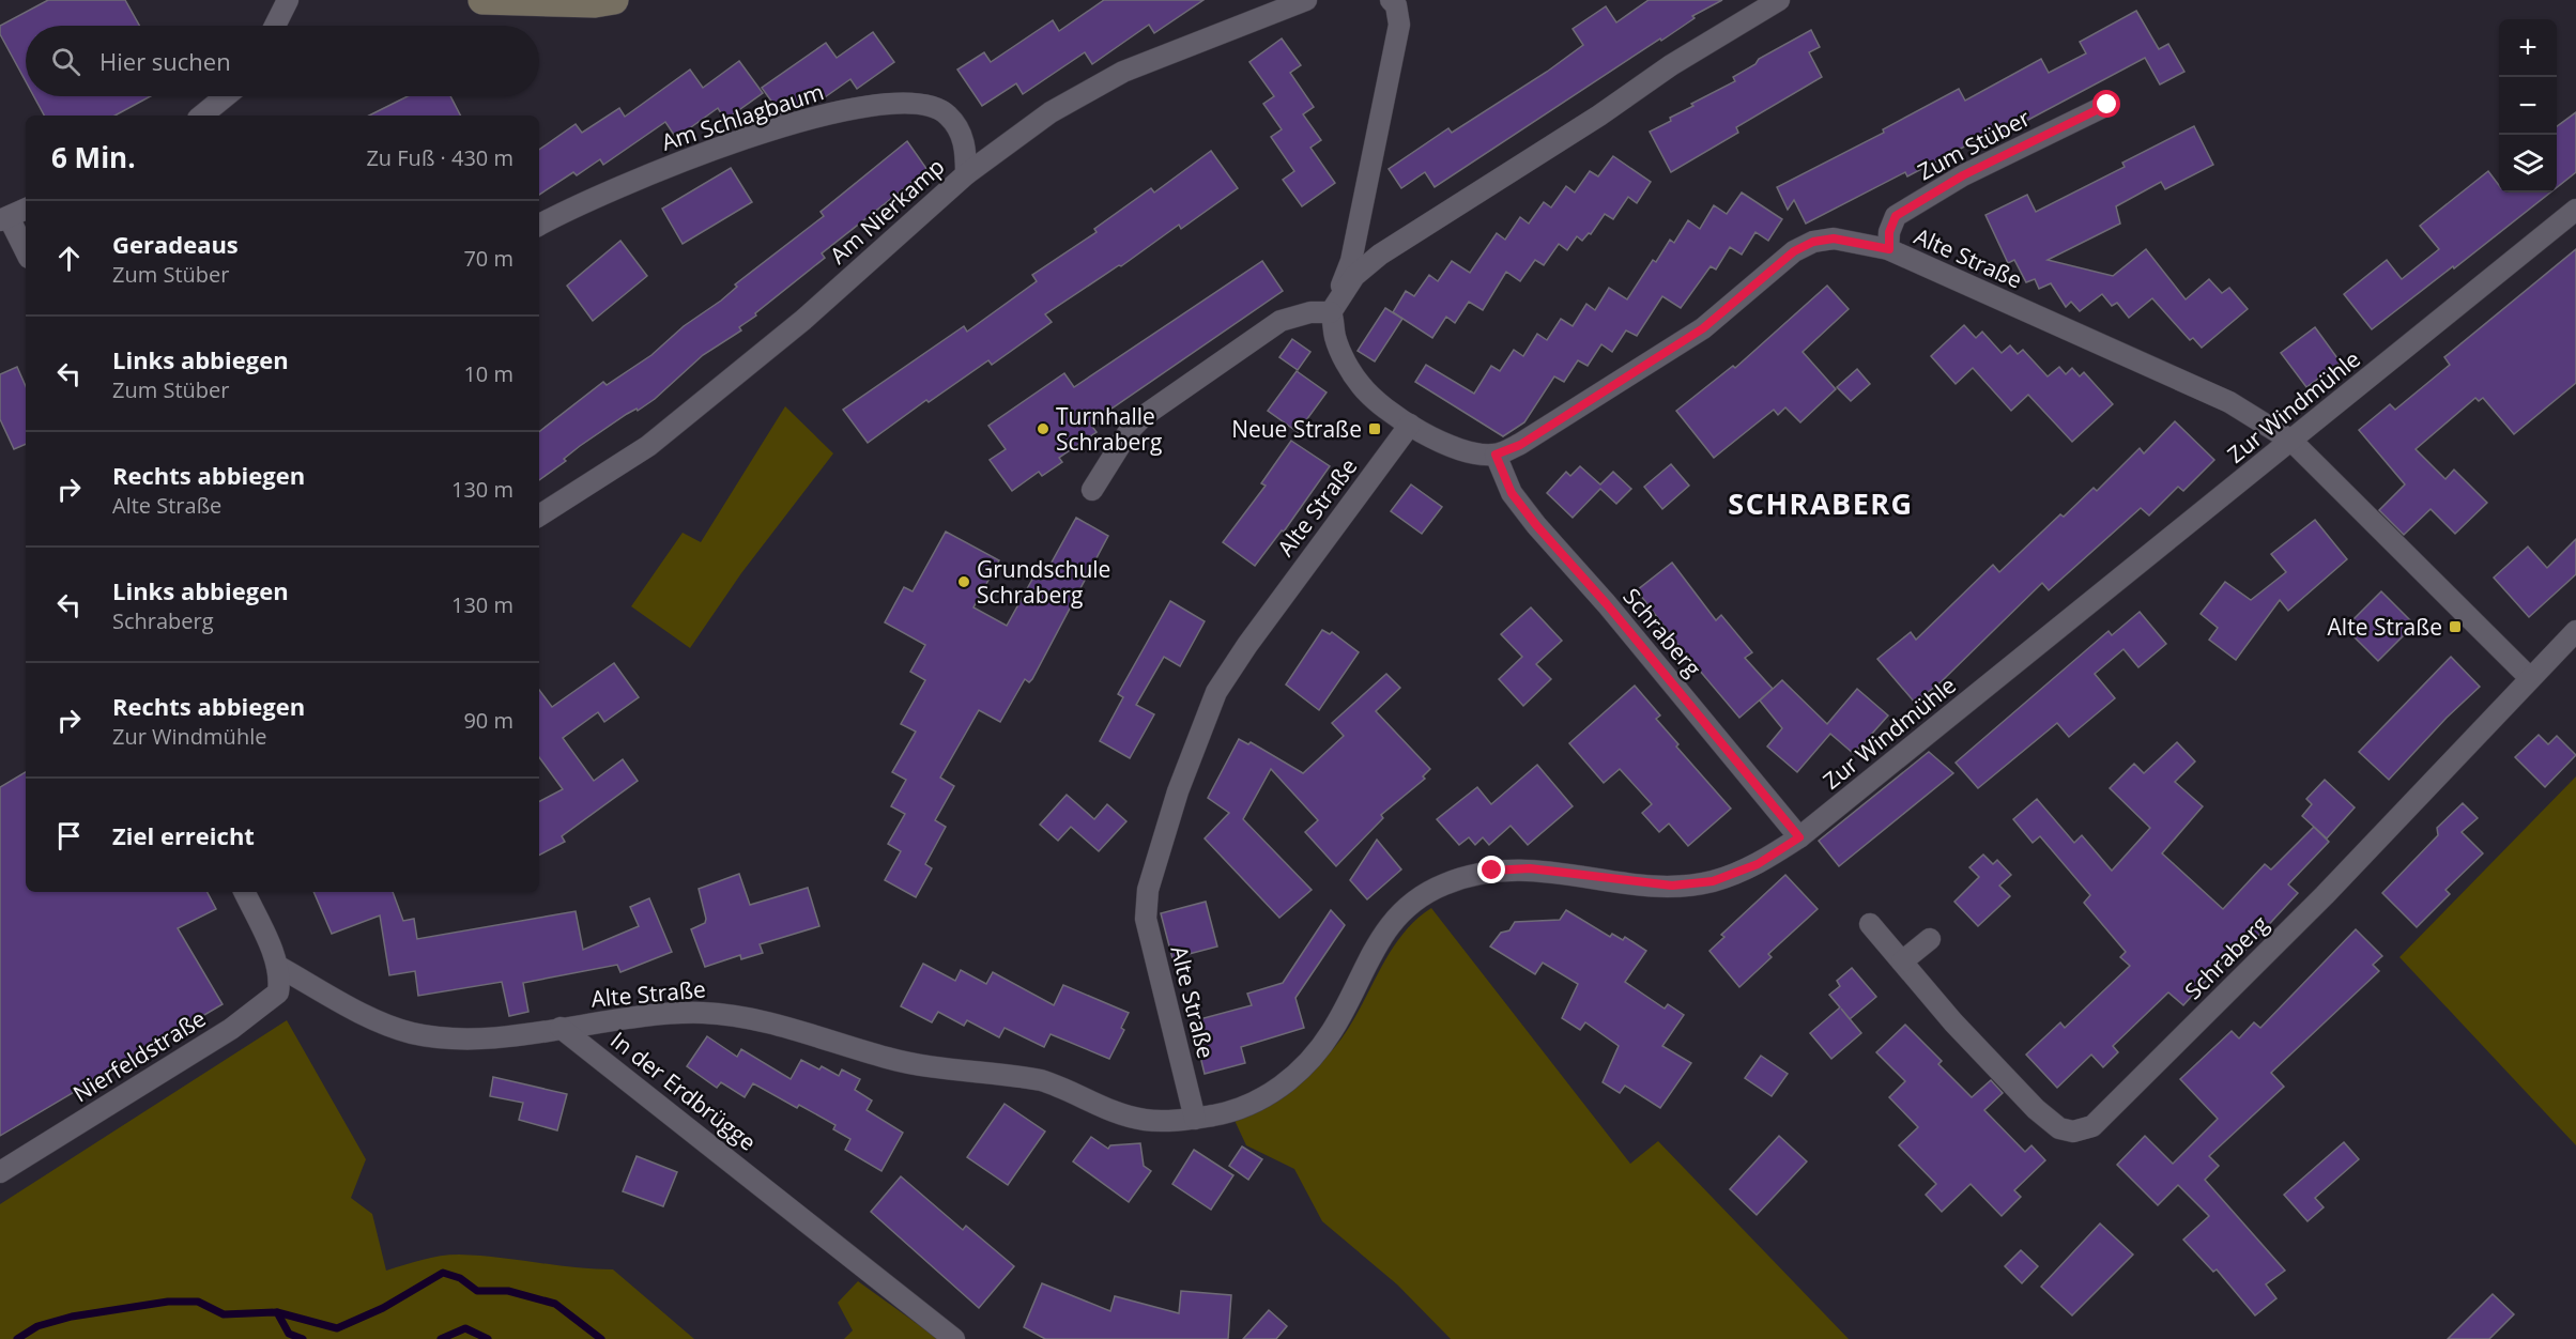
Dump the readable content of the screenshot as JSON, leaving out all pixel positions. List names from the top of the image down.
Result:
{
  "streets": {
    "street": [
      "Am Schlagbaum",
      "Zum Stüber",
      "Am Nierkamp",
      "Alte Straße",
      "Zur Windmühle",
      "Schraberg",
      "Nierfeldstraße",
      "In der Erdbrügge"
    ]
  },
  "crossings": [
    ["Am Schlagbaum", "Am Nierkamp"],
    ["Zum Stüber", "Alte Straße"],
    ["Alte Straße", "Zur Windmühle"],
    ["Alte Straße", "Schraberg"],
    ["Alte Straße", "In der Erdbrügge"],
    ["Zur Windmühle", "Schraberg"]
  ],
  "districts": ["SCHRABERG"],
  "places": {
    "other": ["Turnhalle Schraberg", "Grundschule Schraberg"],
    "transit": ["Neue Straße", "Alte Straße"]
  },
  "page": {
    "map_buttons": ["+", "−"],
    "search": "Hier suchen",
    "heading": ["6 Min.", "Zu Fuß · 430 m"],
    "list": [
      ["Geradeaus", "Zum Stüber", "70 m"],
      ["Links abbiegen", "Zum Stüber", "10 m"],
      ["Rechts abbiegen", "Alte Straße", "130 m"],
      ["Links abbiegen", "Schraberg", "130 m"],
      ["Rechts abbiegen", "Zur Windmühle", "90 m"],
      "Ziel erreicht"
    ]
  }
}
